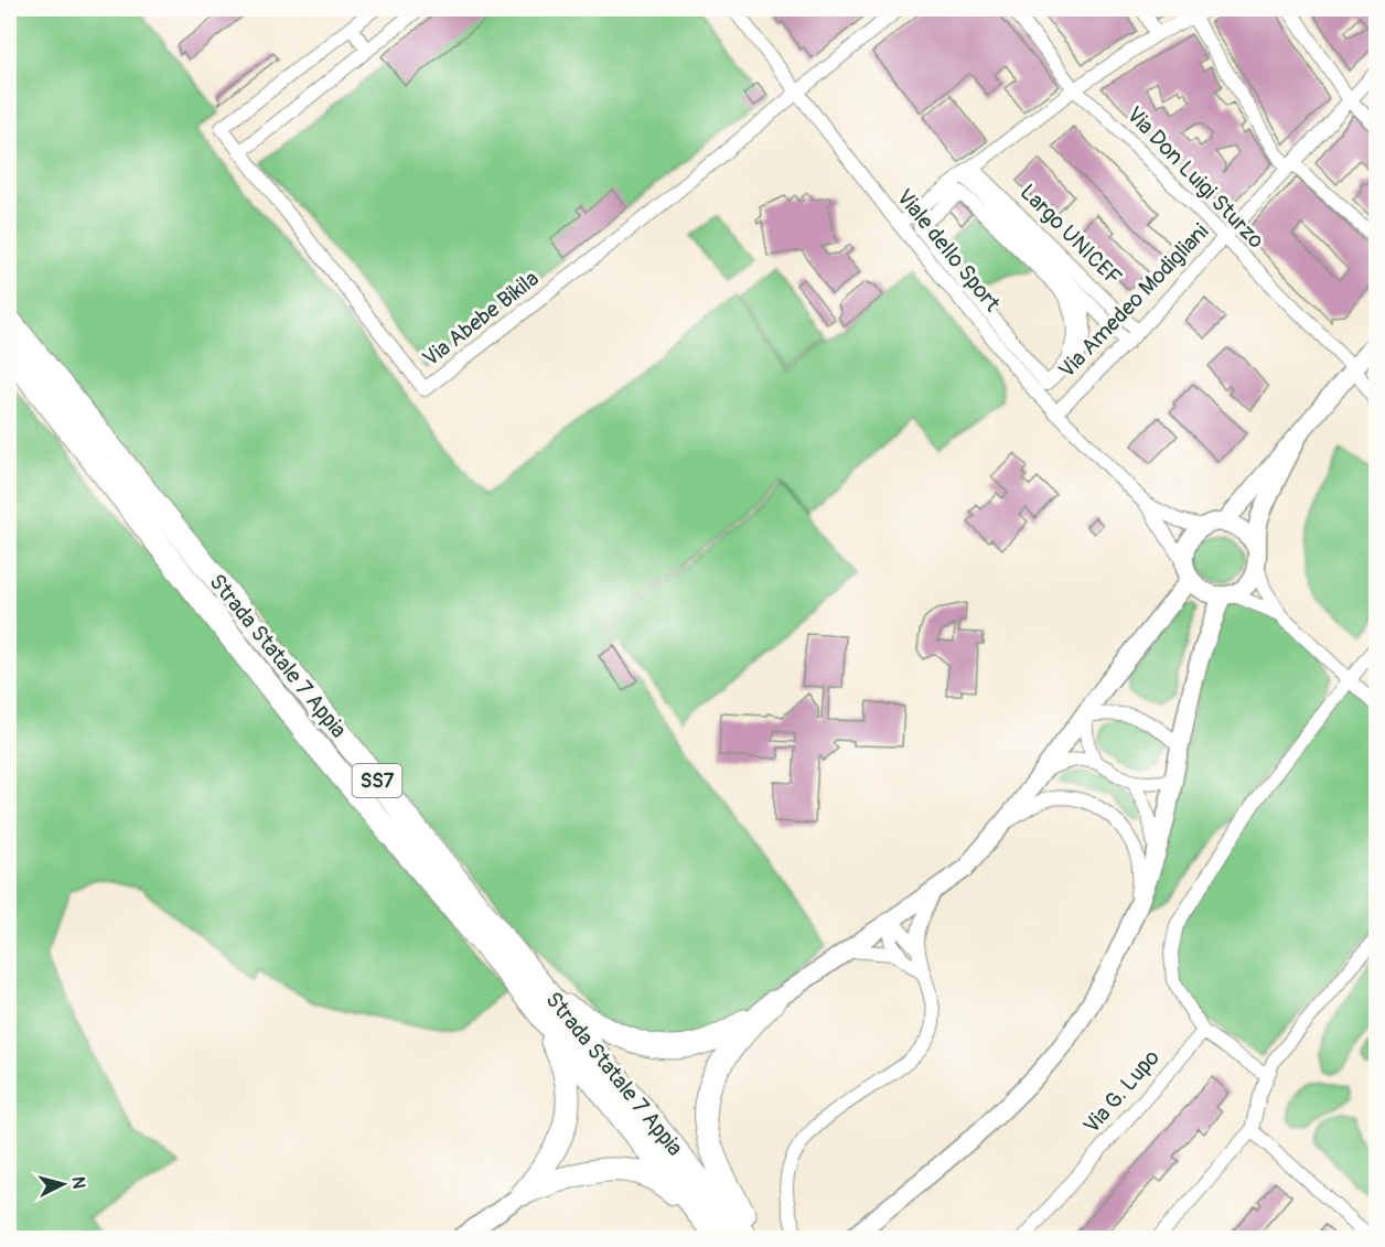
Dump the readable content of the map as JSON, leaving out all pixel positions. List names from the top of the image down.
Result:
{
  "streets": {
    "highway": ["Strada Statale 7 Appia", "SS7"],
    "street": [
      "Via Don Luigi Sturzo",
      "Largo UNICEF",
      "Viale dello Sport",
      "Via Amedeo Modigliani",
      "Via Abebe Bikila",
      "Via G. Lupo"
    ]
  },
  "crossings": [
    ["Via Don Luigi Sturzo", "Via Amedeo Modigliani"],
    ["Largo UNICEF", "Viale dello Sport"],
    ["Largo UNICEF", "Via Amedeo Modigliani"],
    ["Viale dello Sport", "Via Amedeo Modigliani"],
    ["Viale dello Sport", "Via Abebe Bikila"]
  ],
  "north": "right"
}
